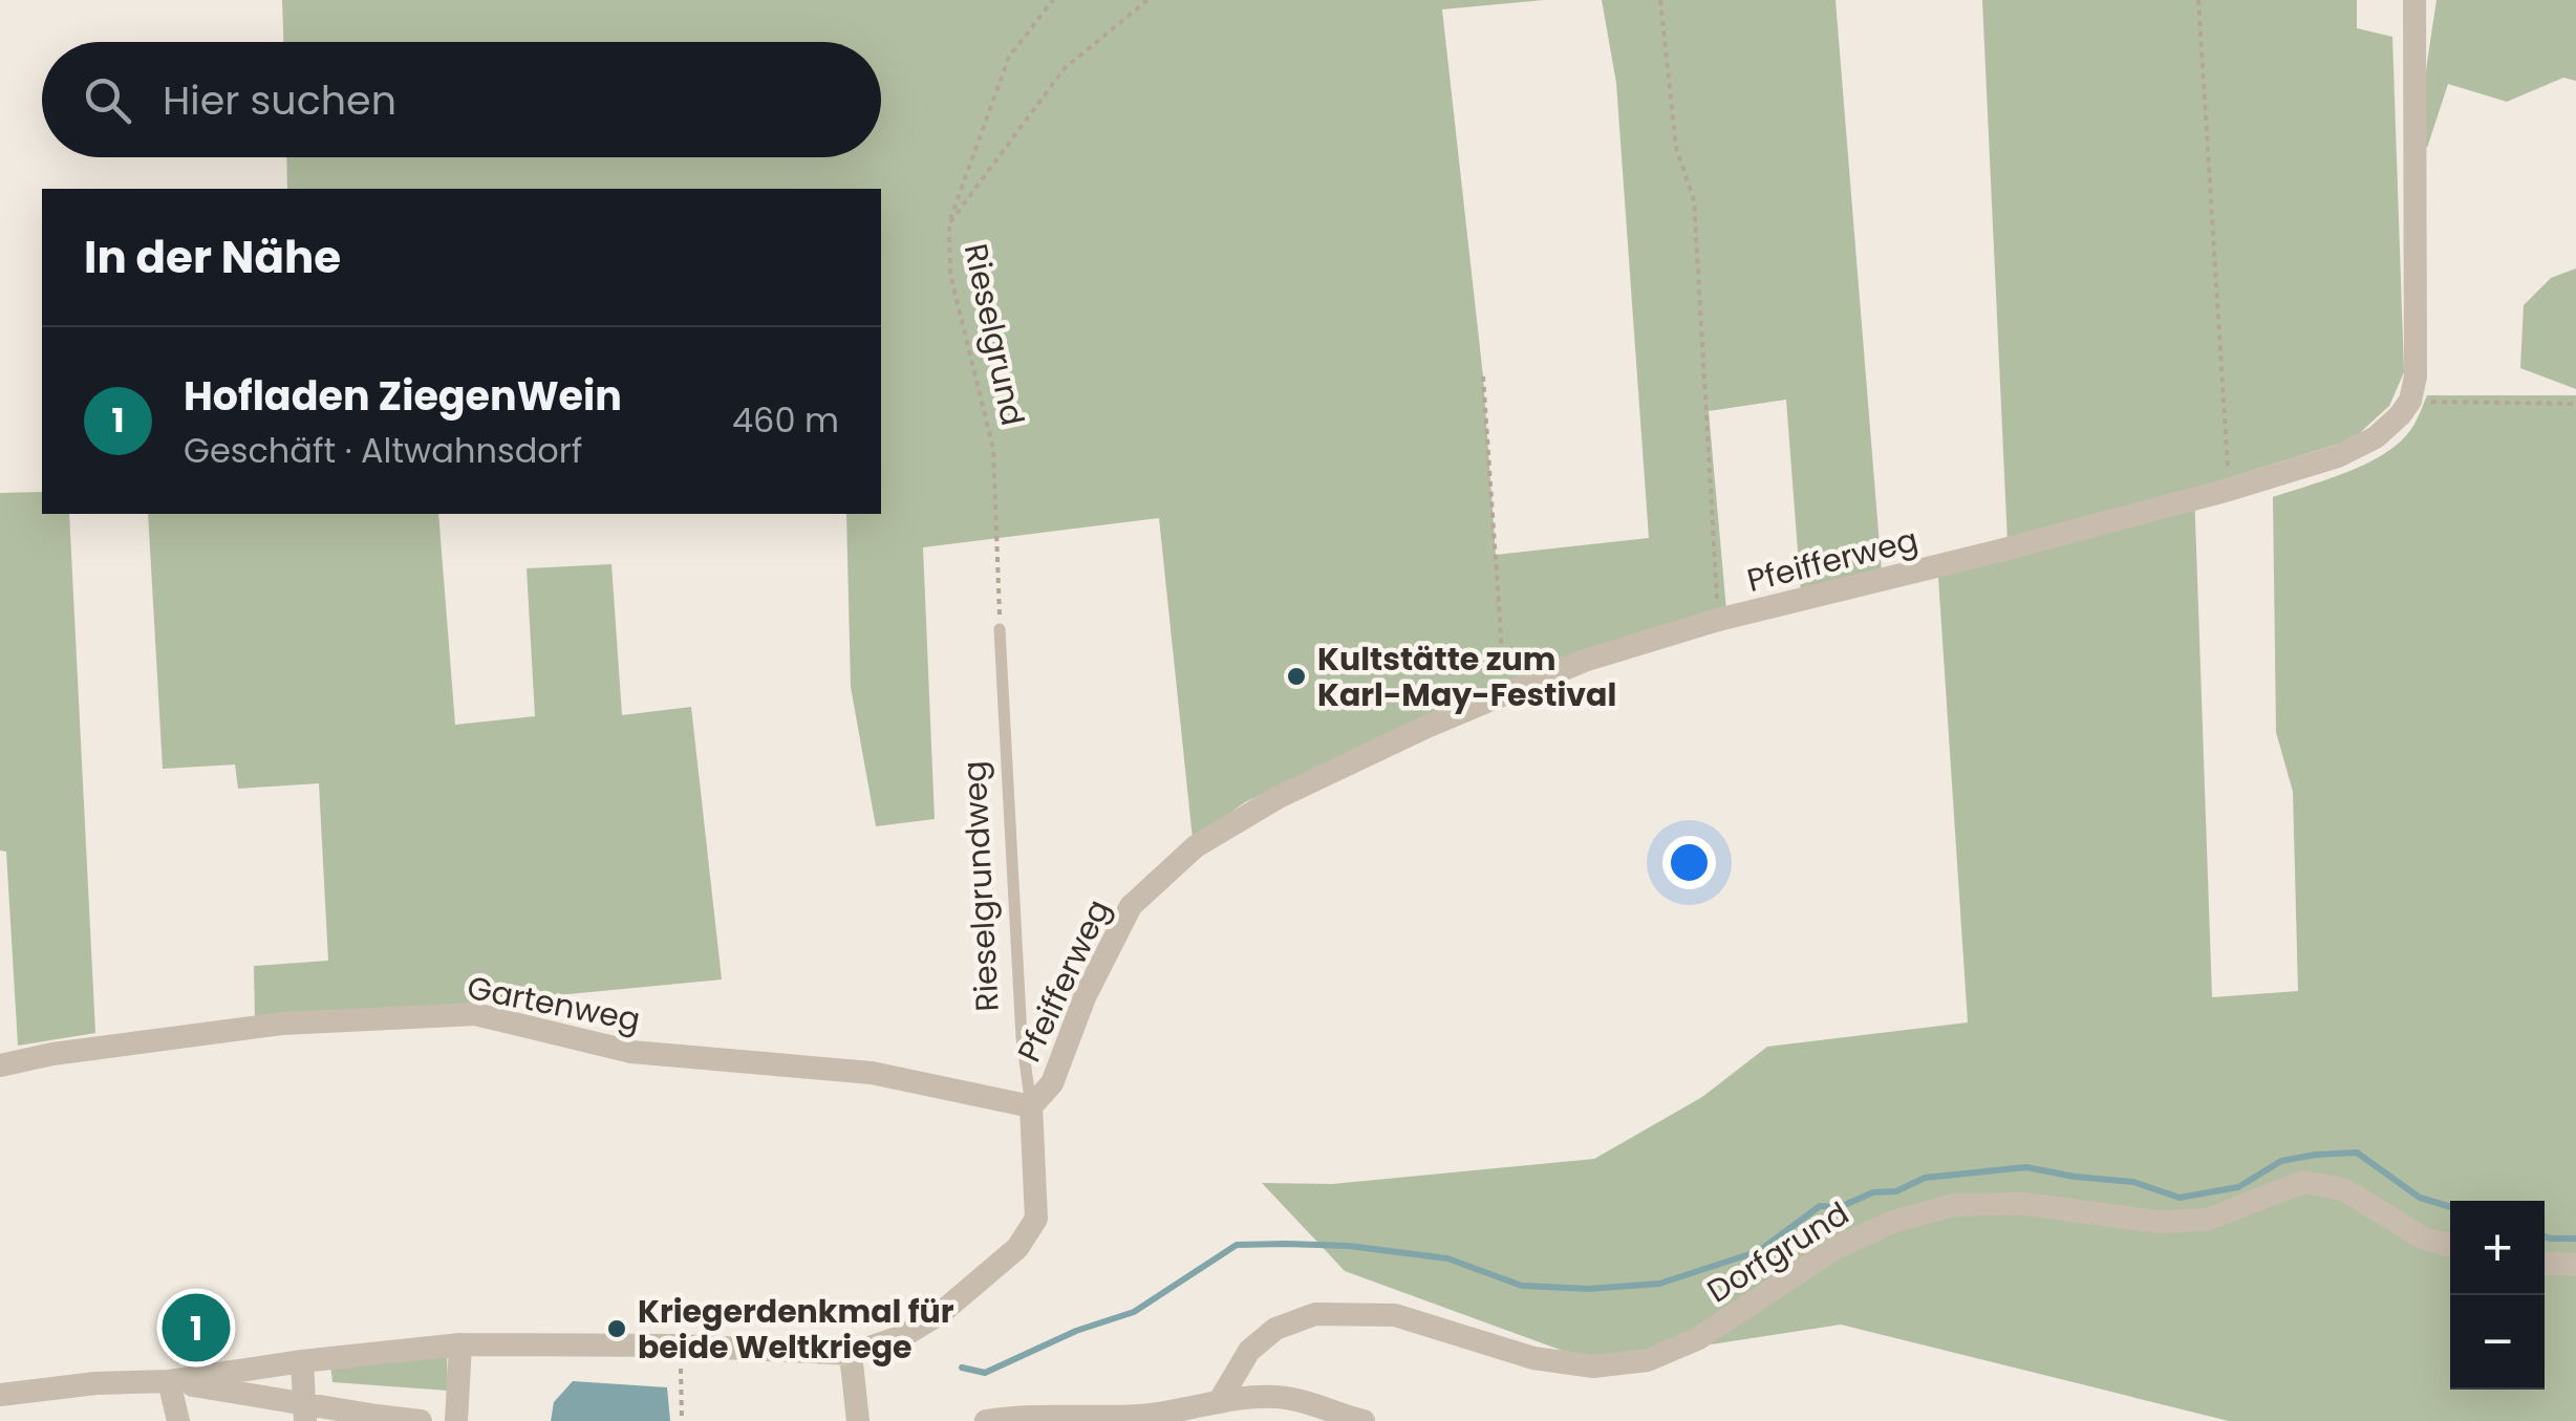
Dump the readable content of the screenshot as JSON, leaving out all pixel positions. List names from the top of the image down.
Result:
{
  "streets": {
    "street": [
      "Pfeifferweg",
      "Rieselgrundweg",
      "Gartenweg",
      "Dorfgrund"
    ],
    "path": ["Rieselgrund"]
  },
  "crossings": [
    ["Rieselgrund", "Rieselgrundweg"],
    ["Pfeifferweg", "Rieselgrundweg"],
    ["Pfeifferweg", "Gartenweg"],
    ["Rieselgrundweg", "Gartenweg"]
  ],
  "places": ["Kultstätte zum Karl-May-Festival", "Kriegerdenkmal für beide Weltkriege"],
  "page": {
    "search": "Hier suchen",
    "heading": "In der Nähe",
    "list": [
      {
        "mark": "1",
        "name": "Hofladen ZiegenWein",
        "note": "Geschäft · Altwahnsdorf",
        "value": "460 m"
      }
    ],
    "map_buttons": ["+", "−"],
    "pins": "1"
  }
}
